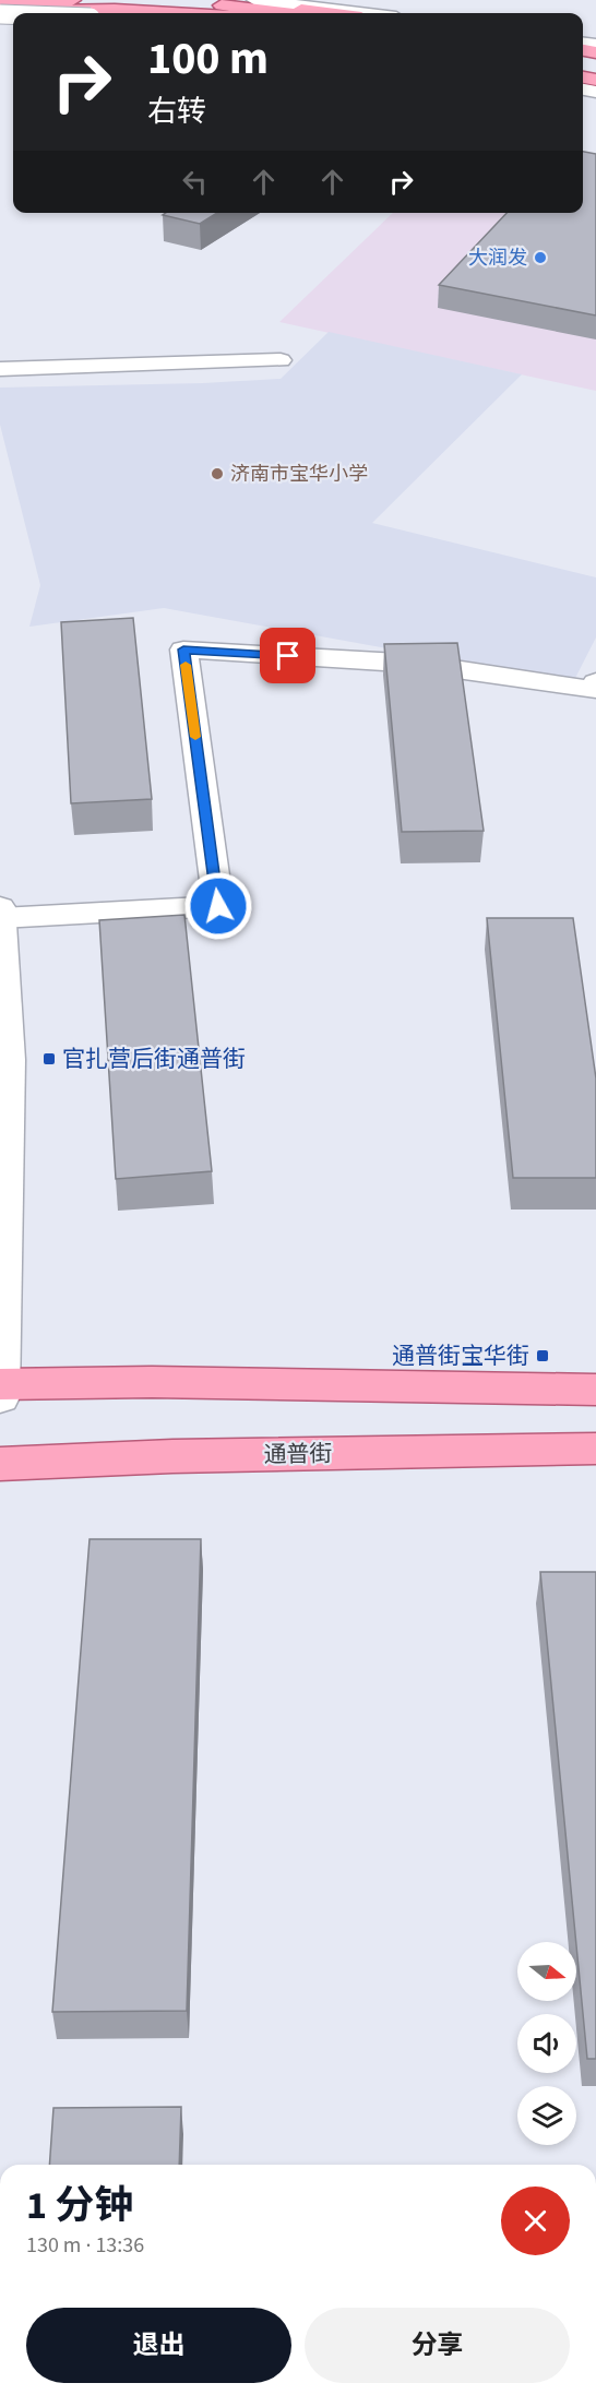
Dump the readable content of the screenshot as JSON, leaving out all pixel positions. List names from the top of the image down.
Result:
{
  "streets": {
    "main road": ["通普街"]
  },
  "places": {
    "other": ["大润发", "济南市宝华小学"],
    "transit": ["官扎营后街通普街", "通普街宝华街"]
  },
  "north": "right",
  "page": {
    "turn": ["100 m", "右转"],
    "heading": ["1 分钟", "130 m · 13:36"],
    "buttons": ["退出", "分享"]
  }
}
